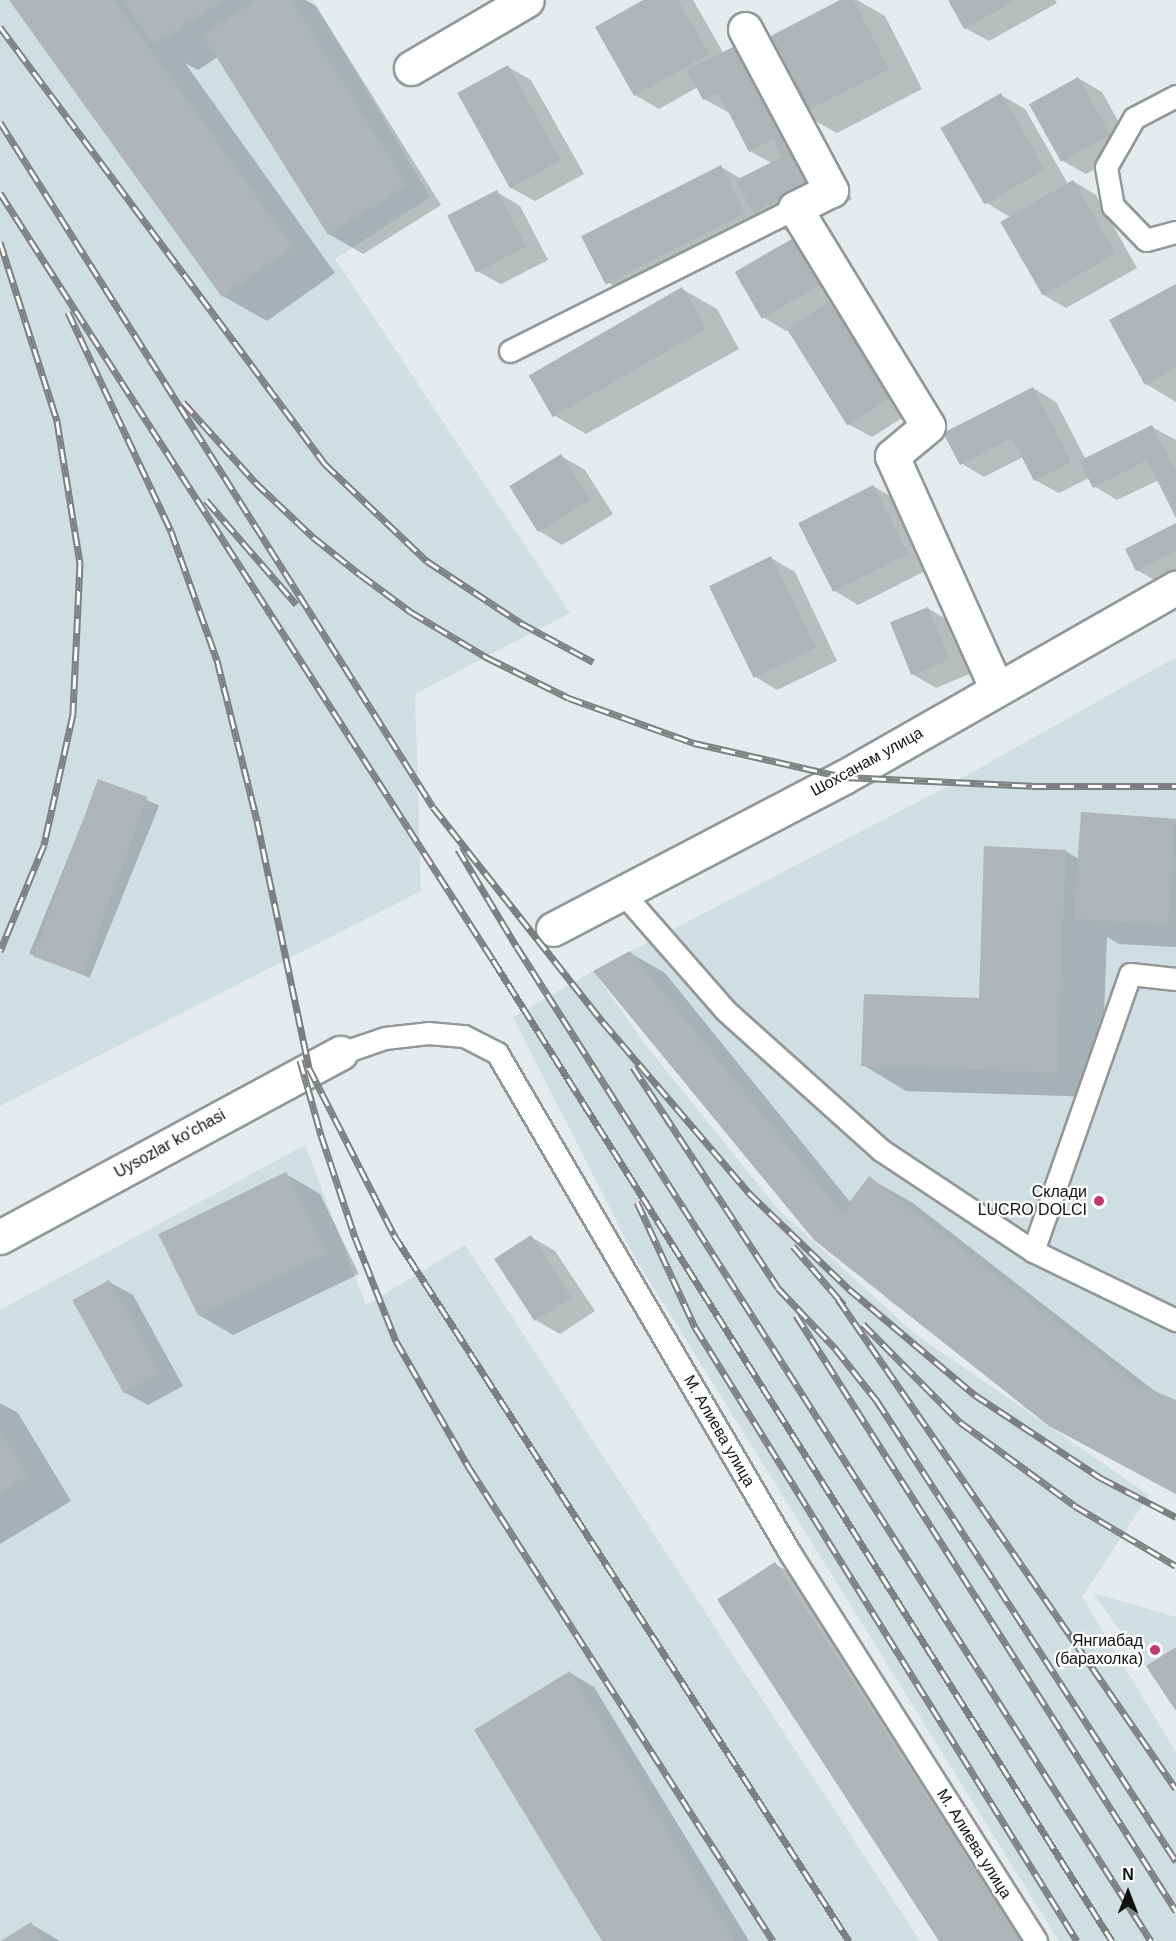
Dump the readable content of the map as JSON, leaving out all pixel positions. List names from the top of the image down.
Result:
{
  "streets": {
    "street": ["Шохсанам улица", "Uysozlar ko'chasi"],
    "lane": ["М. Алиева улица"]
  },
  "crossings": [
    ["Uysozlar ko'chasi", "М. Алиева улица"]
  ],
  "places": ["Склади LUCRO DOLCI", "Янгиабад (барахолка)"],
  "north": "top"
}
